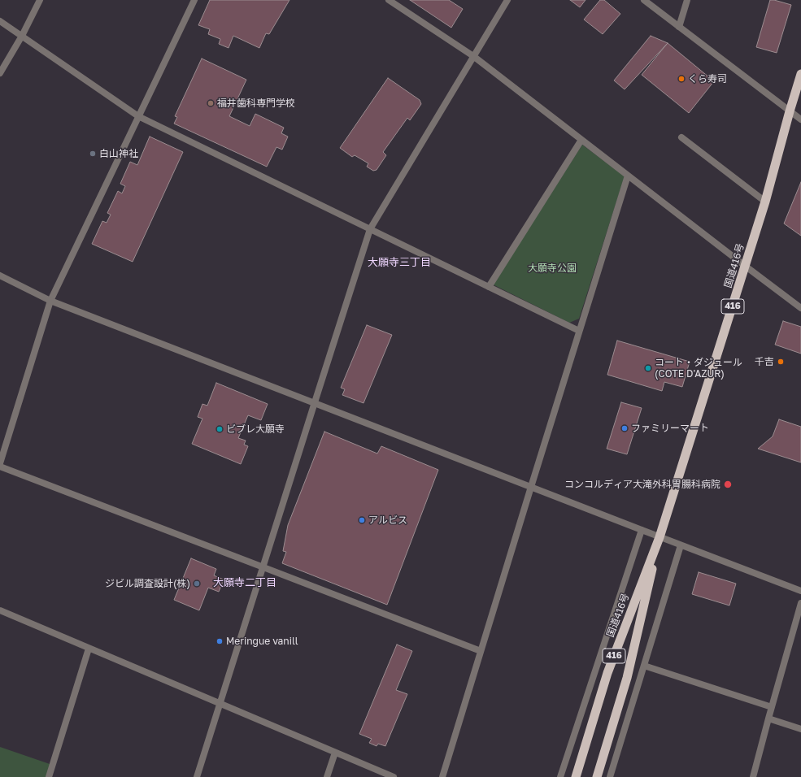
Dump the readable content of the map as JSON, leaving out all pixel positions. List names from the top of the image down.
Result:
{
  "streets": {
    "highway": ["国道416号", "416"]
  },
  "districts": ["大願寺三丁目", "大願寺二丁目"],
  "parks": ["大願寺公園"],
  "places": [
    "くら寿司",
    "福井歯科専門学校",
    "白山神社",
    "千吉",
    "コート・ダジュール (COTE D'AZUR)",
    "ファミリーマート",
    "ビブレ大願寺",
    "コンコルディア大滝外科胃腸科病院",
    "アルビス",
    "ジビル調査設計(株)",
    "Meringue vanill"
  ]
}
